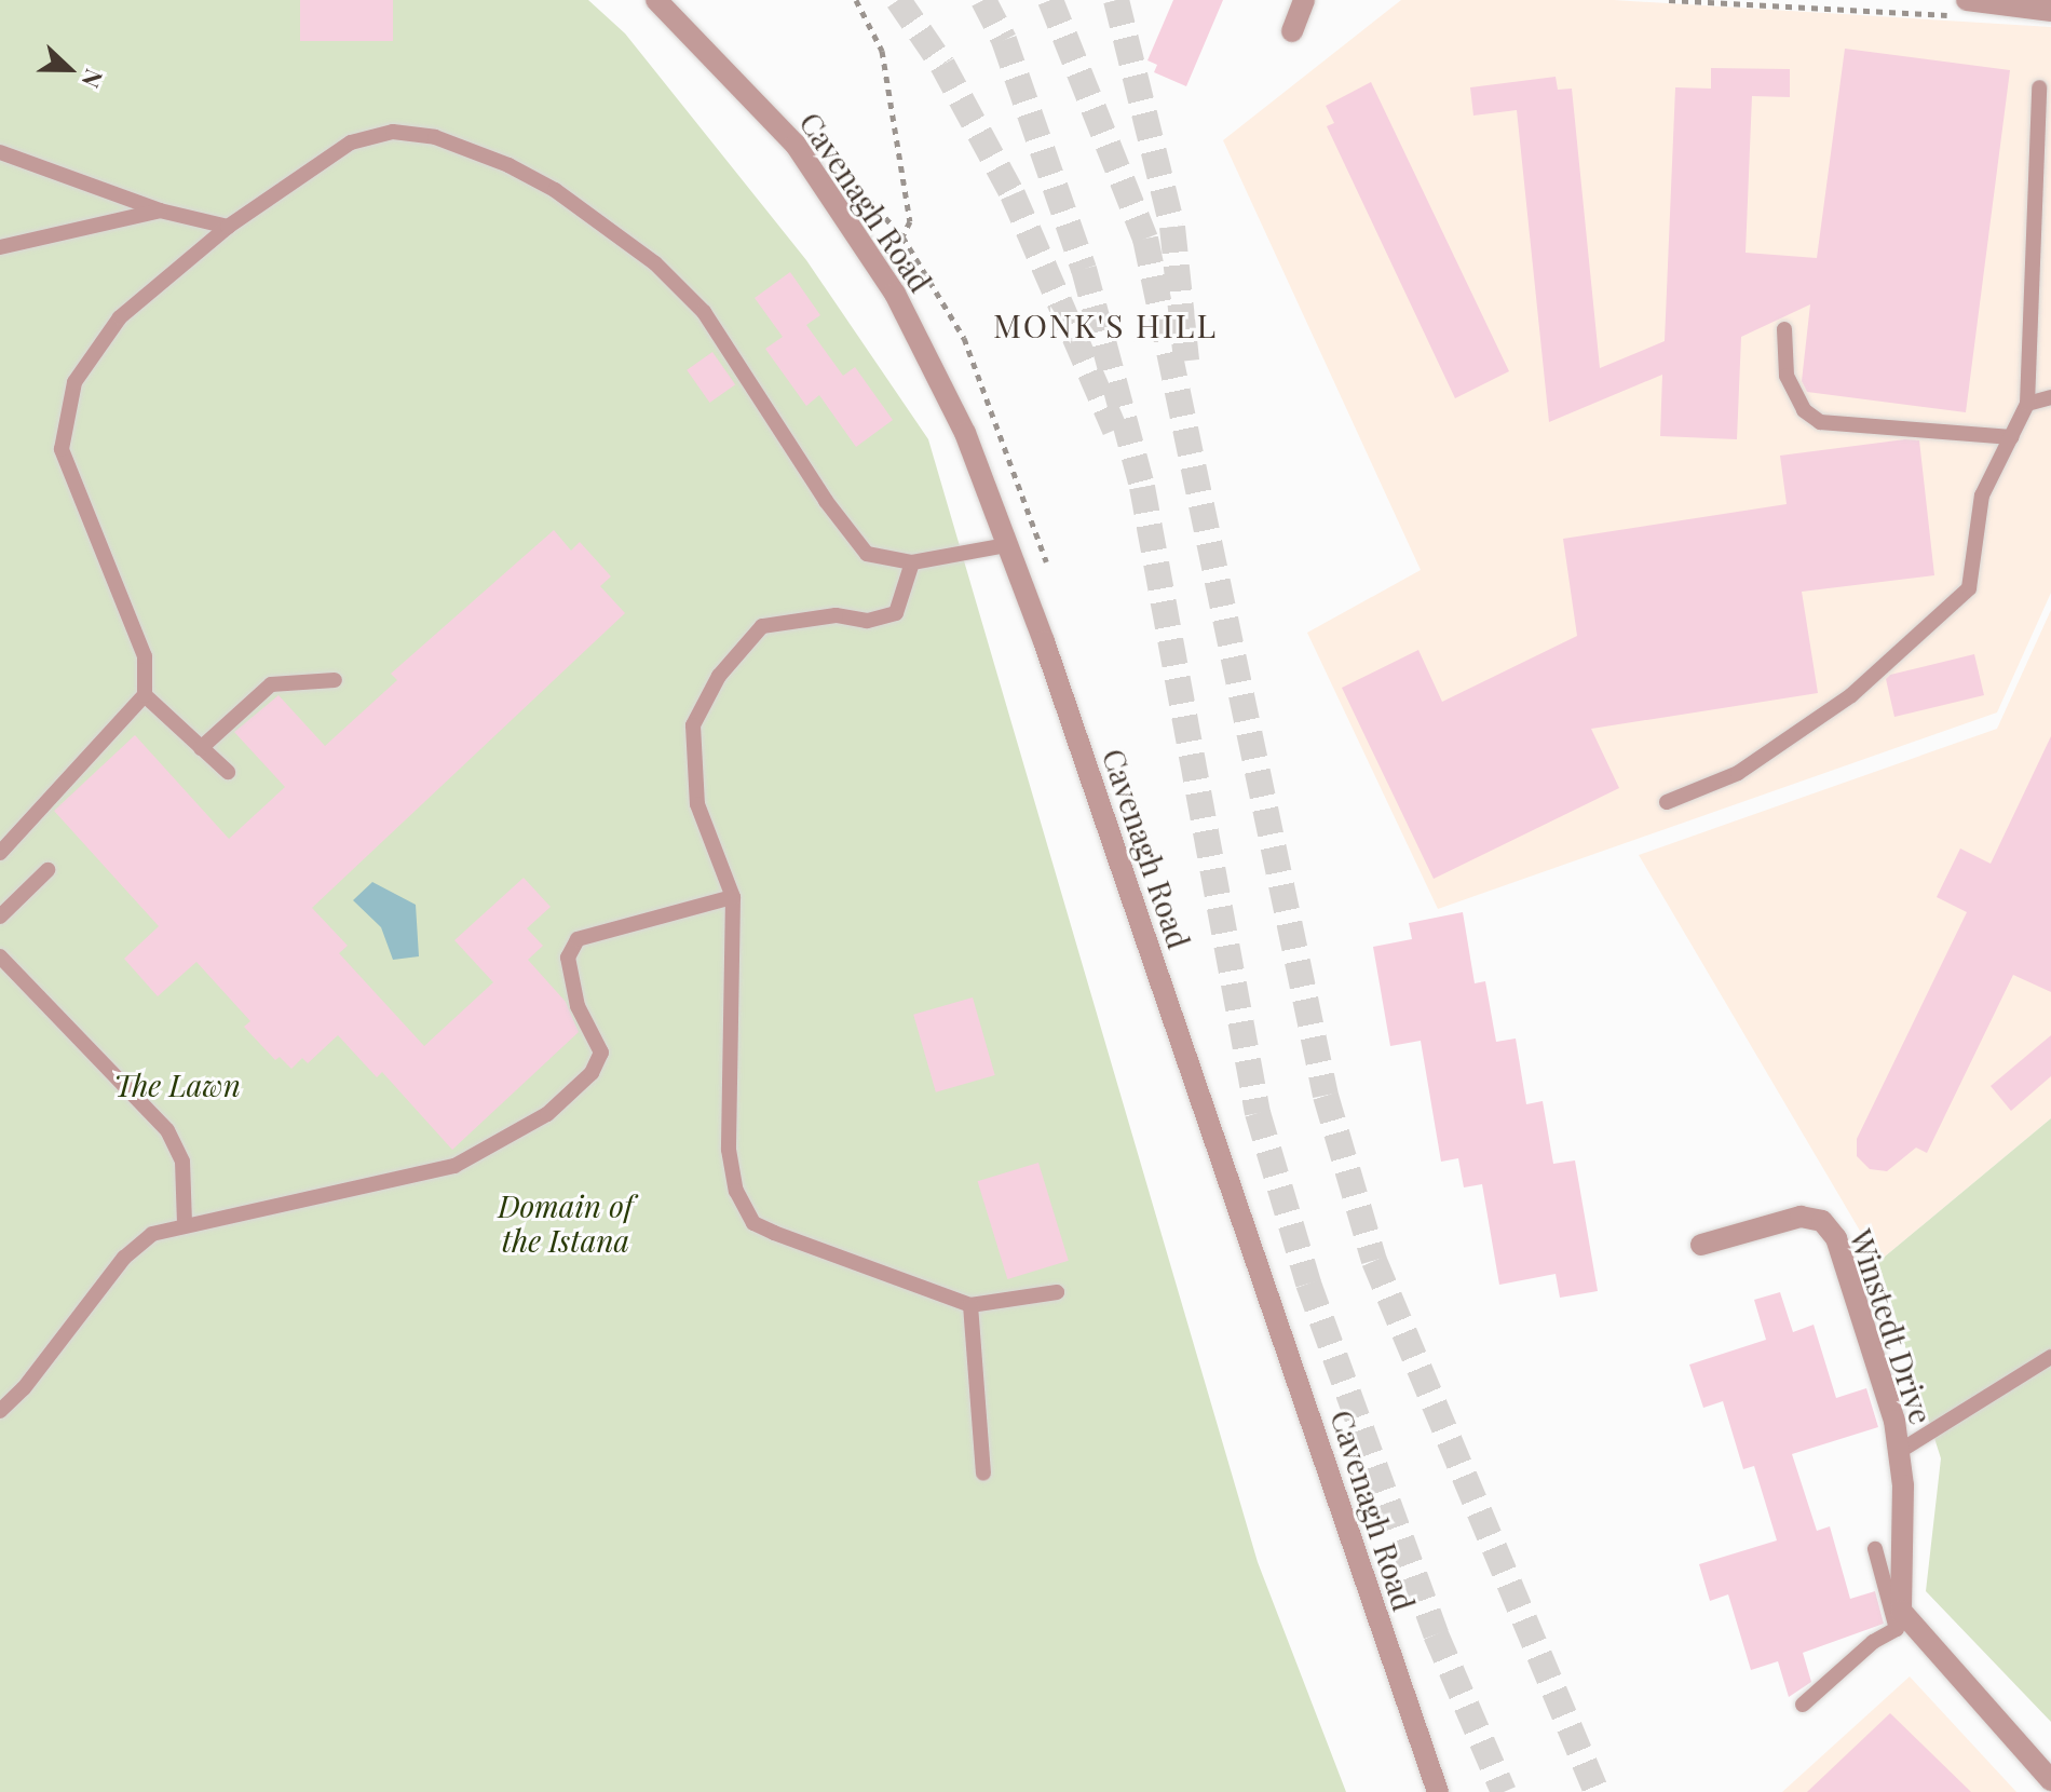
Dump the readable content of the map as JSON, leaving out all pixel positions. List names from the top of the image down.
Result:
{
  "streets": {
    "street": ["Cavenagh Road", "Winstedt Drive"]
  },
  "districts": ["MONK'S HILL"],
  "parks": ["The Lawn", "Domain of the Istana"],
  "north": "right"
}
